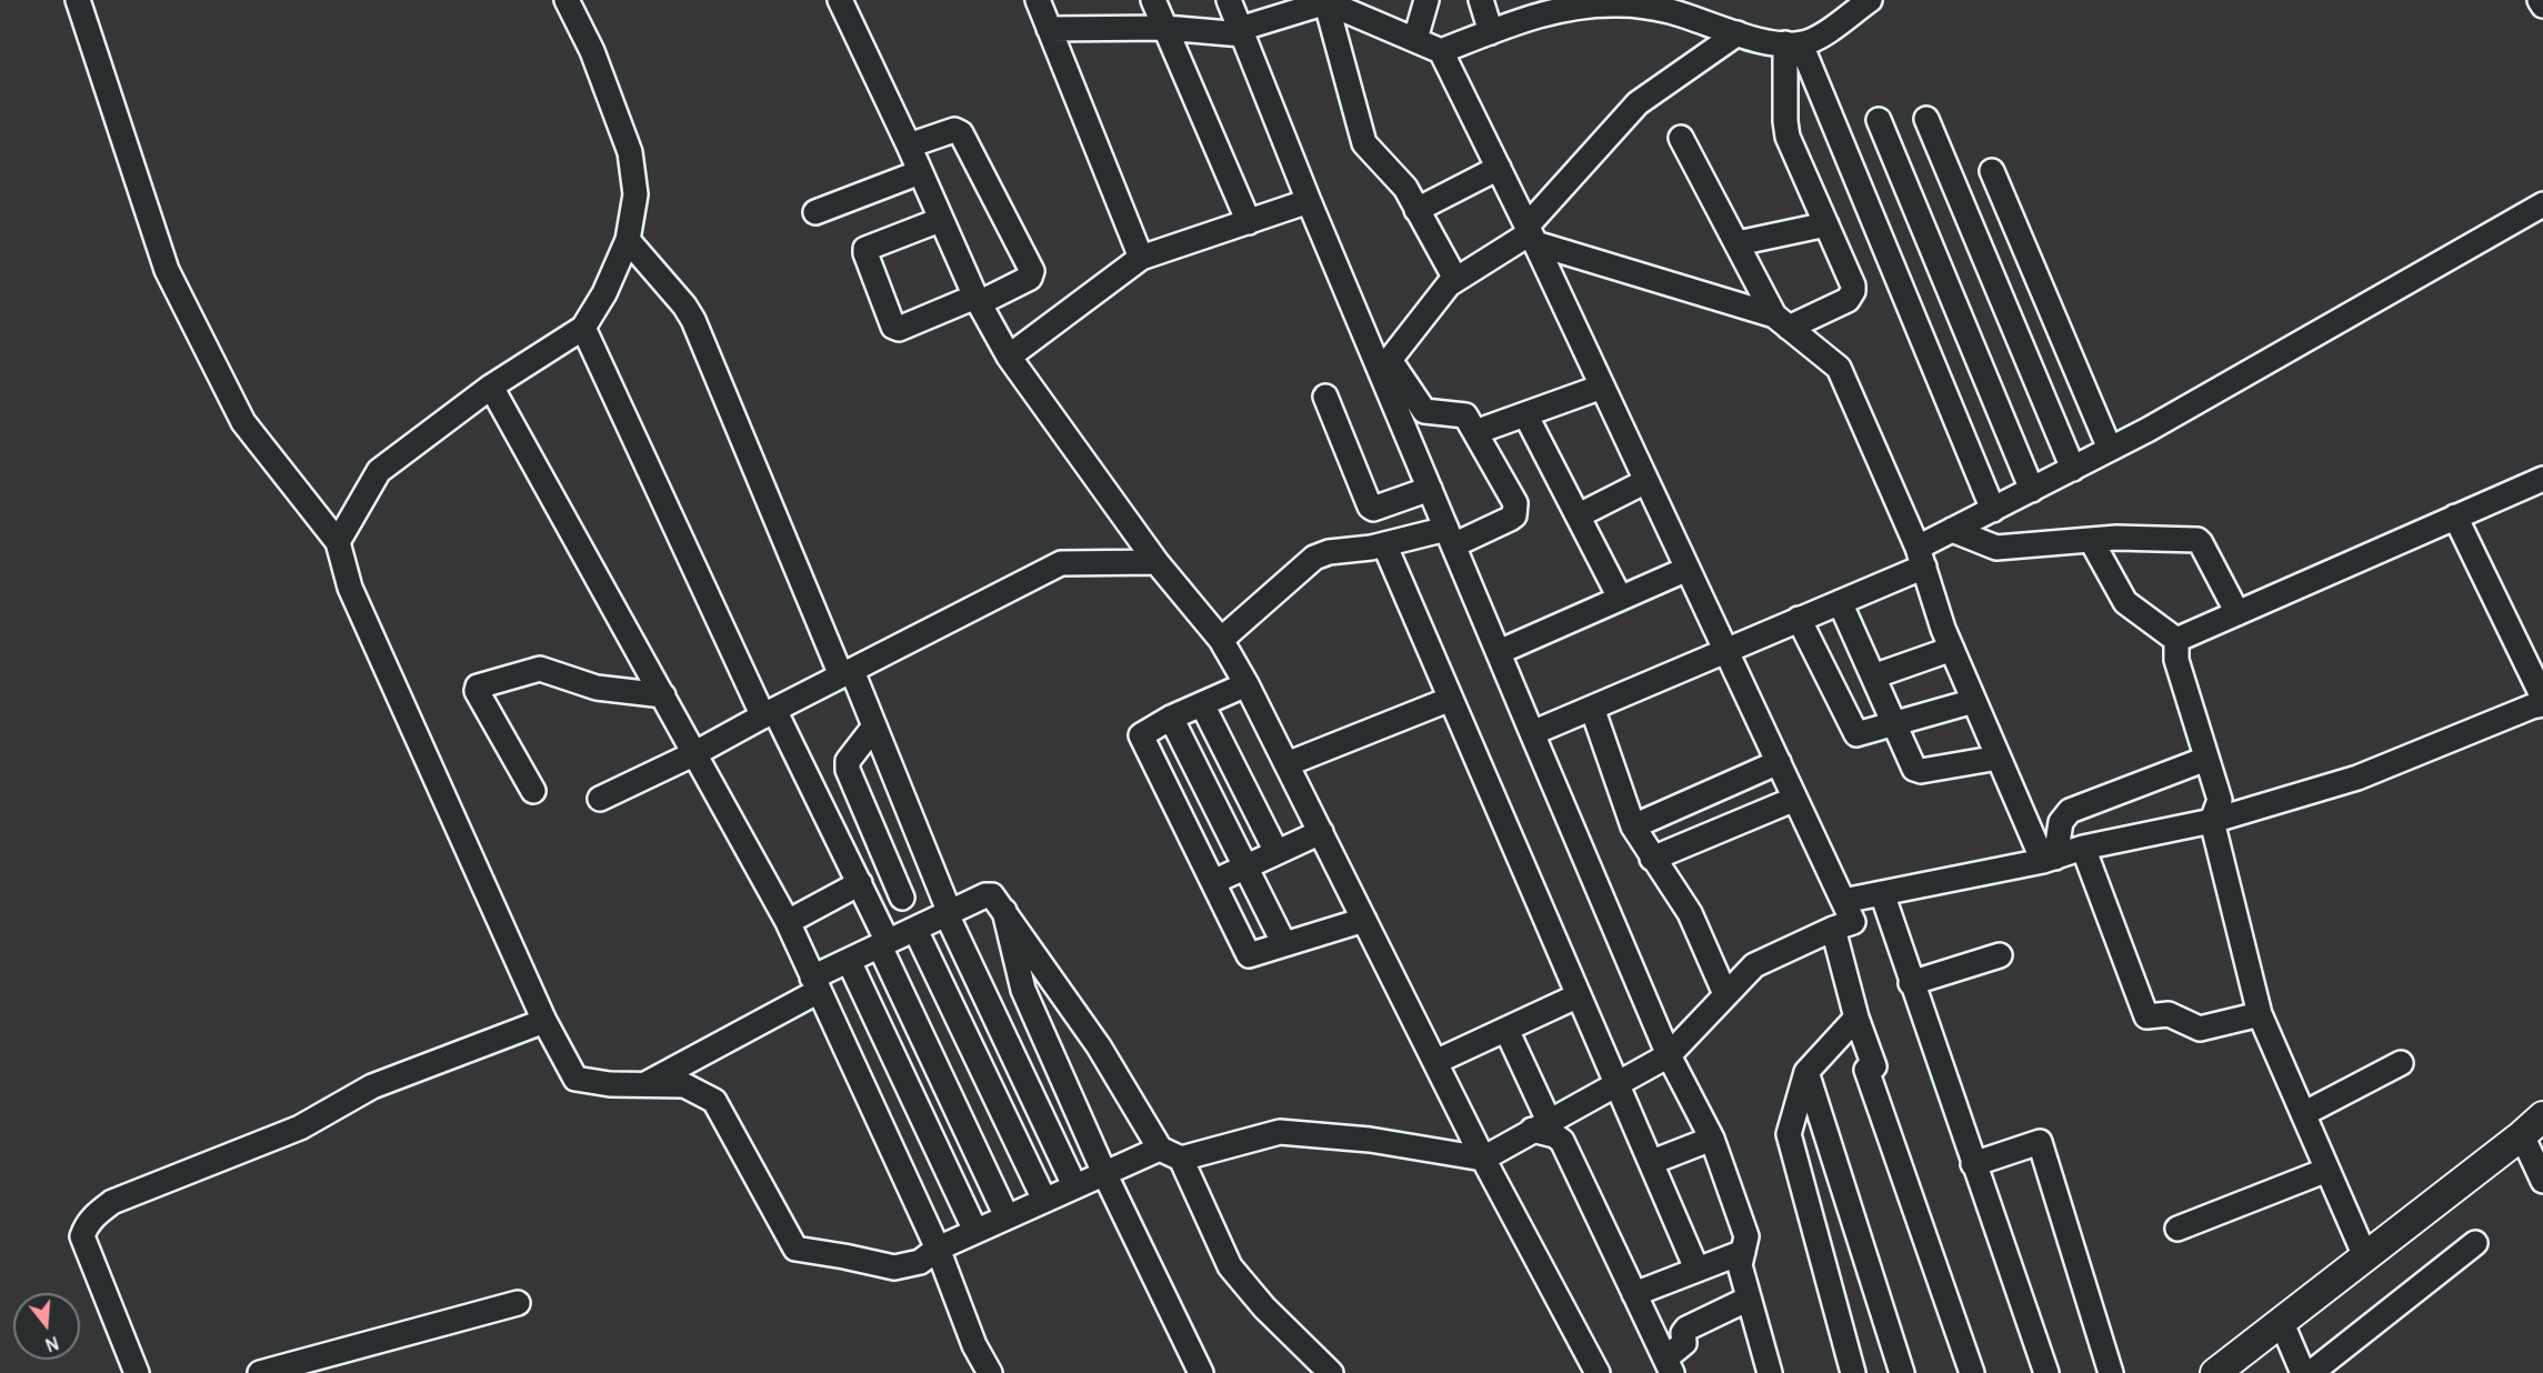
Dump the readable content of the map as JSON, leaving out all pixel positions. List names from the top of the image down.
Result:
{
  "north": "bottom"
}
